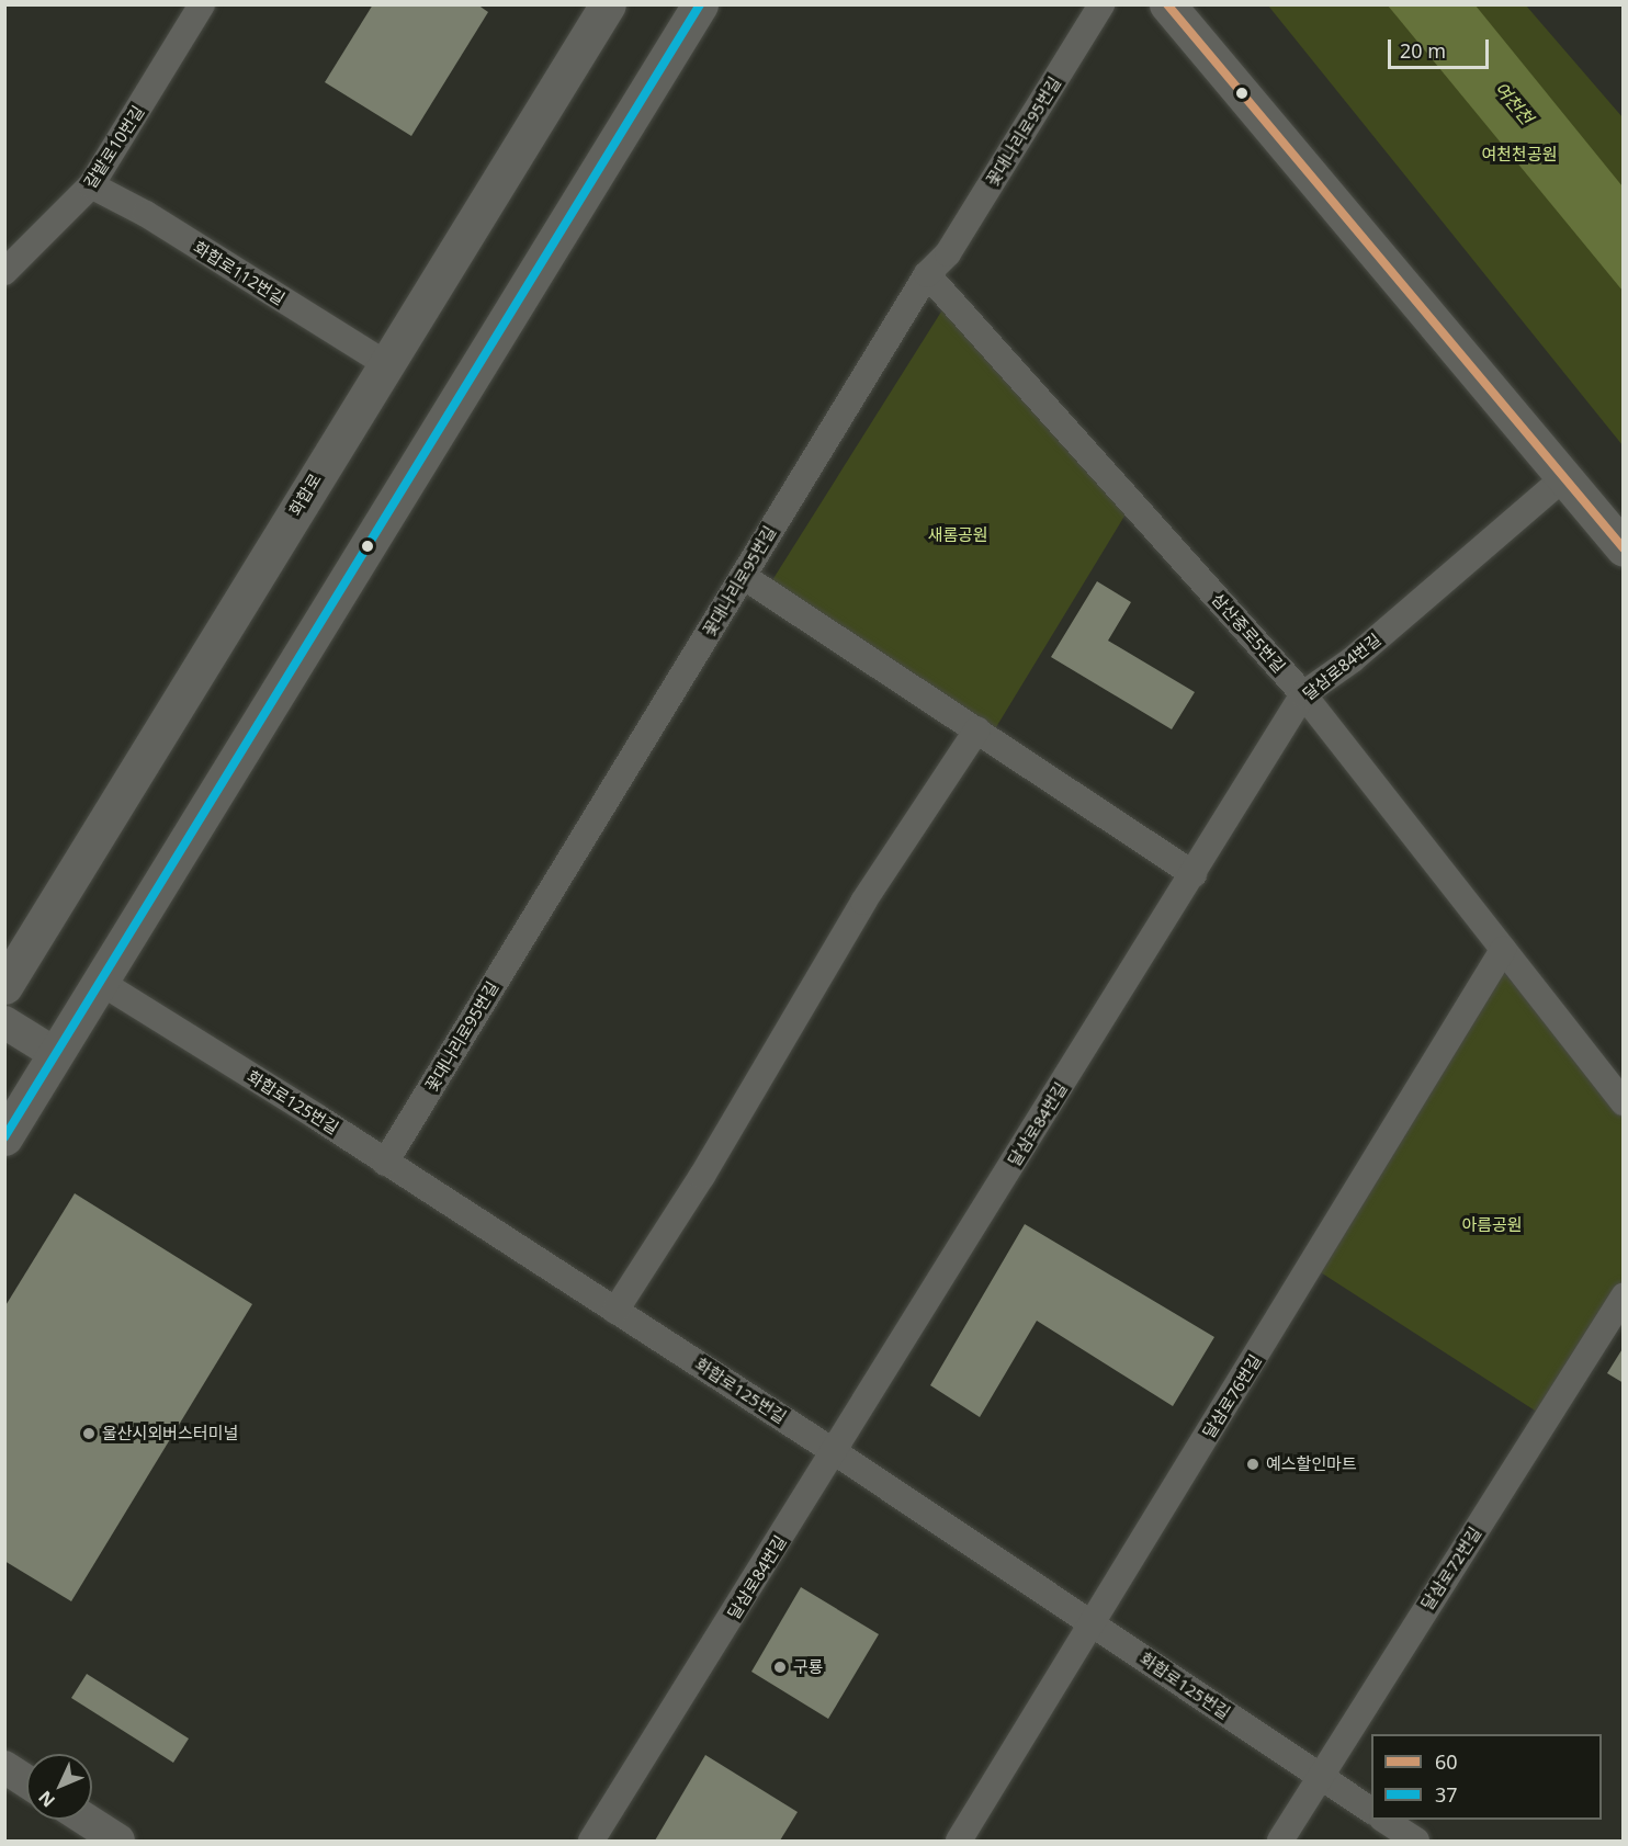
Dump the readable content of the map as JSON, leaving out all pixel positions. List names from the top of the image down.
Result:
{
  "streets": {
    "main road": ["화합로"],
    "street": [
      "꽃대나리로95번길",
      "갈밭로10번길",
      "화합로112번길",
      "삼산중로5번길",
      "달삼로84번길",
      "화합로125번길",
      "달삼로76번길",
      "달삼로72번길"
    ]
  },
  "crossings": [
    ["꽃대나리로95번길", "삼산중로5번길"],
    ["꽃대나리로95번길", "화합로125번길"],
    ["갈밭로10번길", "화합로112번길"],
    ["화합로112번길", "화합로"],
    ["삼산중로5번길", "달삼로84번길"],
    ["삼산중로5번길", "달삼로76번길"],
    ["달삼로84번길", "화합로125번길"],
    ["화합로125번길", "달삼로76번길"],
    ["화합로125번길", "달삼로72번길"]
  ],
  "water": ["여천천"],
  "parks": ["여천천공원", "새롬공원", "아름공원"],
  "places": ["울산시외버스터미널", "예스할인마트", "구룡"],
  "lines": ["transit line 60", "transit line 37"],
  "legend": ["60", "37"],
  "scale_bar": "20 m",
  "north": "bottom left"
}
